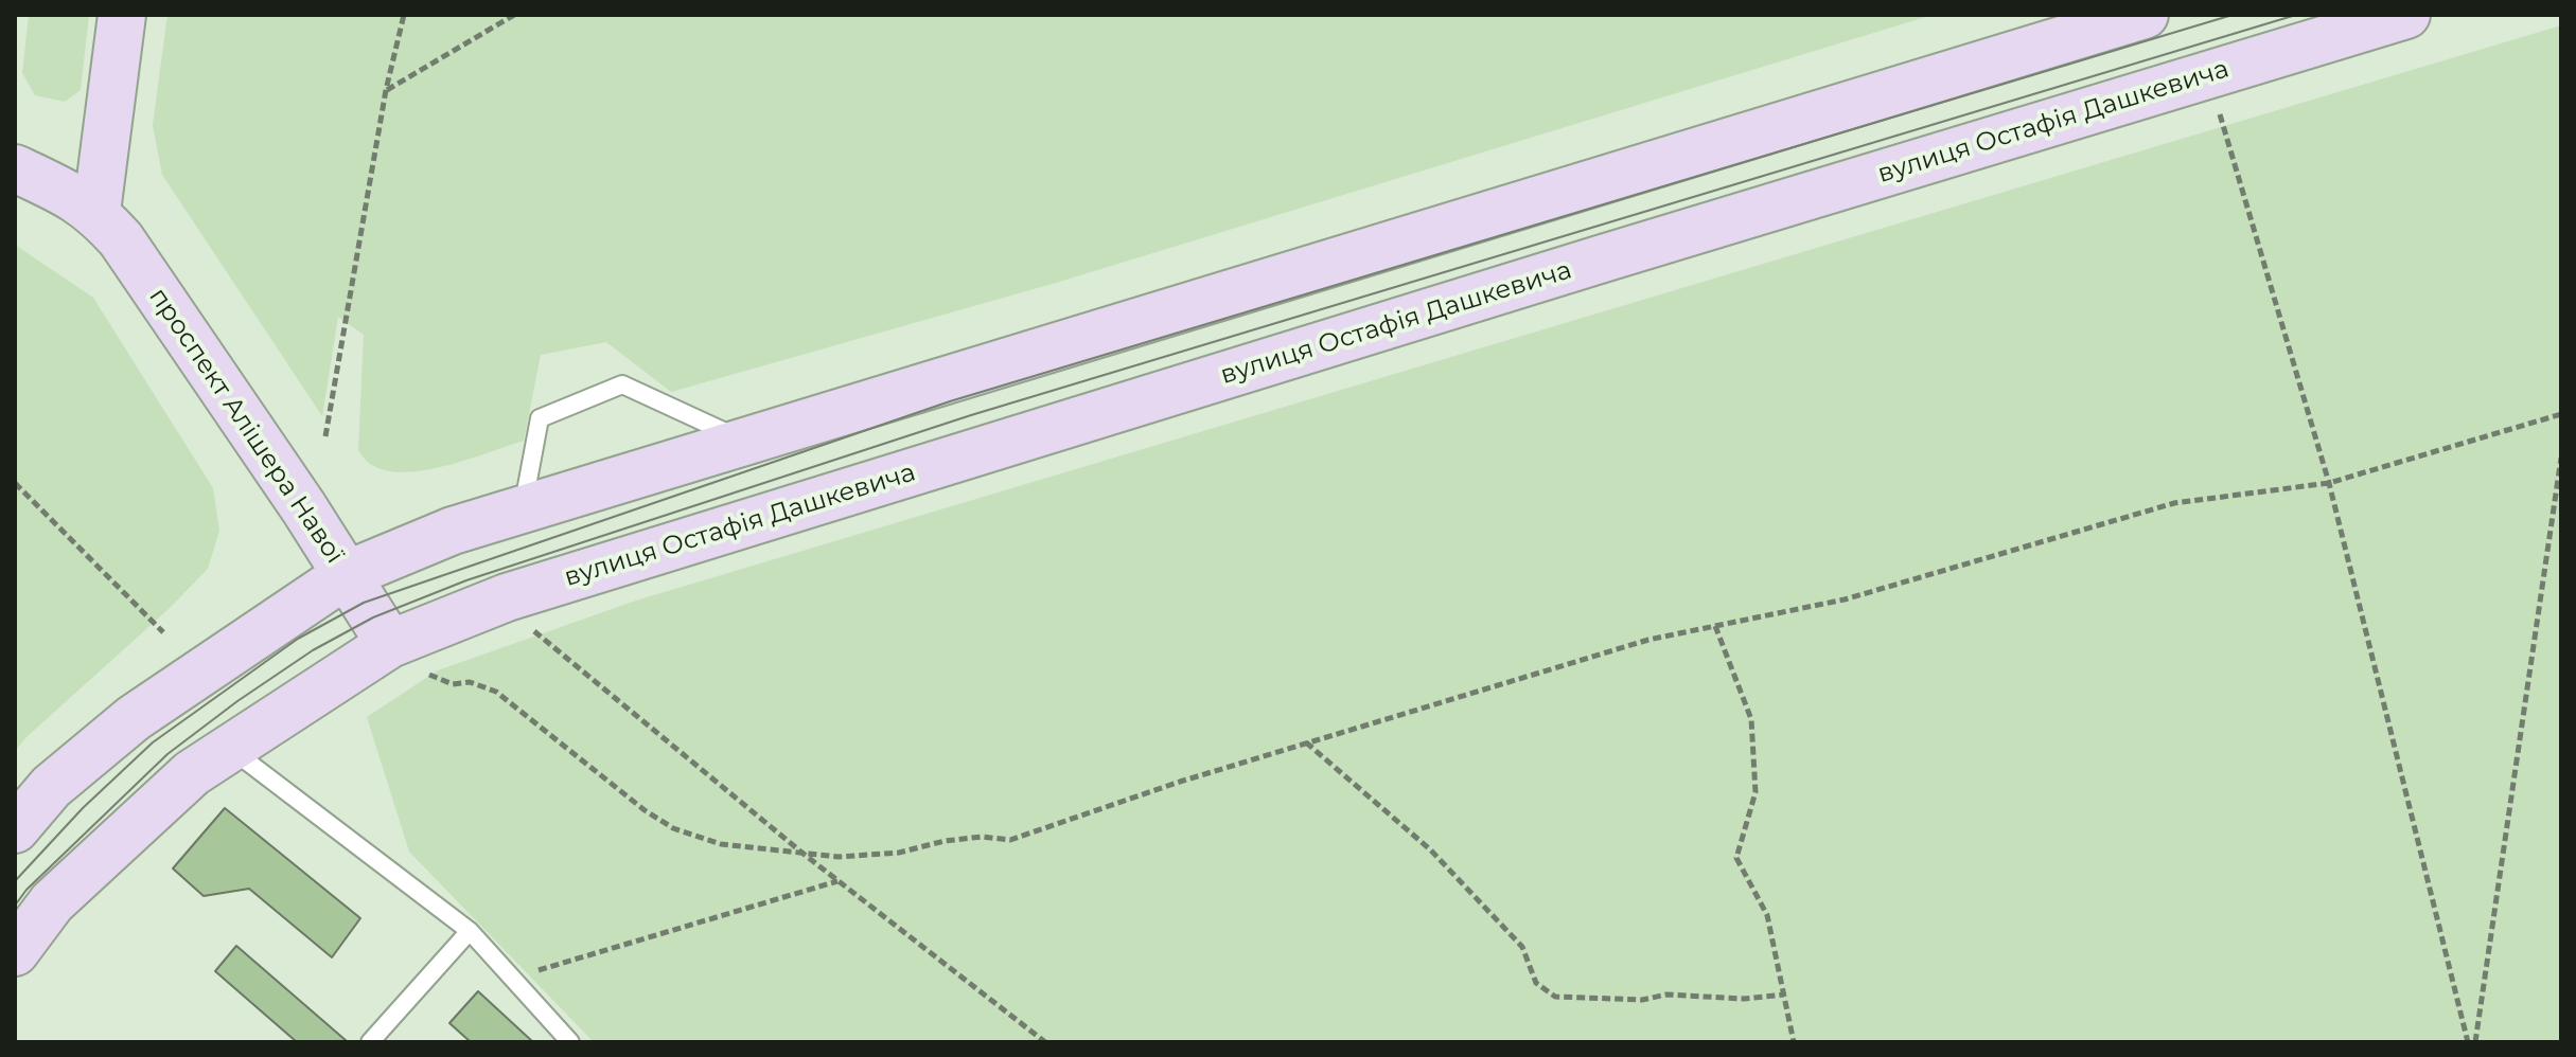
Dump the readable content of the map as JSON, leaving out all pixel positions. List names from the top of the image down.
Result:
{
  "streets": {
    "street": ["вулиця Остафія Дашкевича", "проспект Алішера Навої"]
  },
  "crossings": [
    ["вулиця Остафія Дашкевича", "проспект Алішера Навої"]
  ]
}
